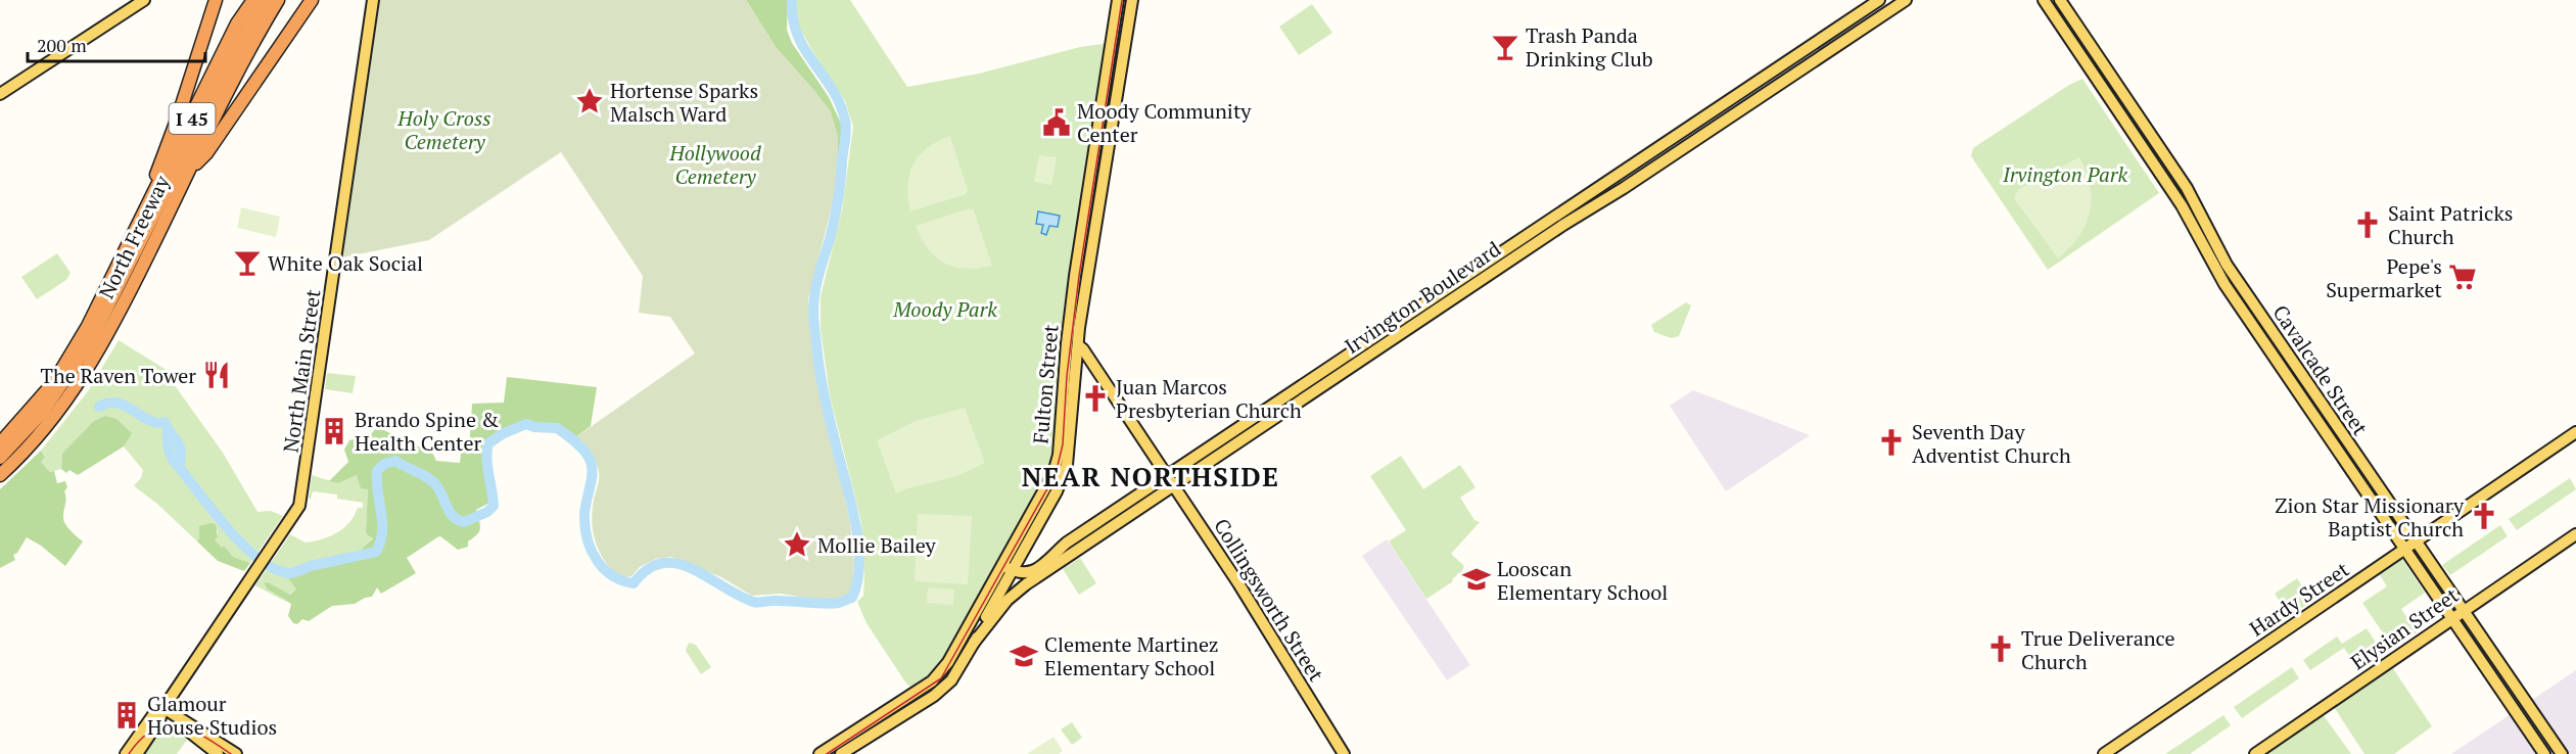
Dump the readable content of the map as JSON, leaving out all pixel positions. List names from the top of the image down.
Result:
{
  "streets": {
    "highway": ["I 45", "North Freeway"],
    "main road": [
      "Irvington Boulevard",
      "Cavalcade Street",
      "North Main Street",
      "Fulton Street",
      "Hardy Street",
      "Collingsworth Street",
      "Elysian Street"
    ]
  },
  "crossings": [
    ["Irvington Boulevard", "Fulton Street"],
    ["Irvington Boulevard", "Collingsworth Street"],
    ["Cavalcade Street", "Hardy Street"],
    ["Cavalcade Street", "Elysian Street"],
    ["Fulton Street", "Collingsworth Street"]
  ],
  "districts": ["NEAR NORTHSIDE"],
  "parks": [
    "Holy Cross Cemetery",
    "Hollywood Cemetery",
    "Irvington Park",
    "Moody Park"
  ],
  "places": {
    "bar": ["Trash Panda Drinking Club", "White Oak Social"],
    "place": ["Hortense Sparks Malsch Ward", "Mollie Bailey"],
    "public building": ["Moody Community Center"],
    "church": [
      "Saint Patricks Church",
      "Juan Marcos Presbyterian Church",
      "Seventh Day Adventist Church",
      "Zion Star Missionary Baptist Church",
      "True Deliverance Church"
    ],
    "supermarket": ["Pepe's Supermarket"],
    "restaurant": ["The Raven Tower"],
    "building": ["Brando Spine & Health Center", "Glamour House Studios"],
    "school or university": ["Looscan Elementary School", "Clemente Martinez Elementary School"]
  },
  "scale_bar": "200 m"
}
